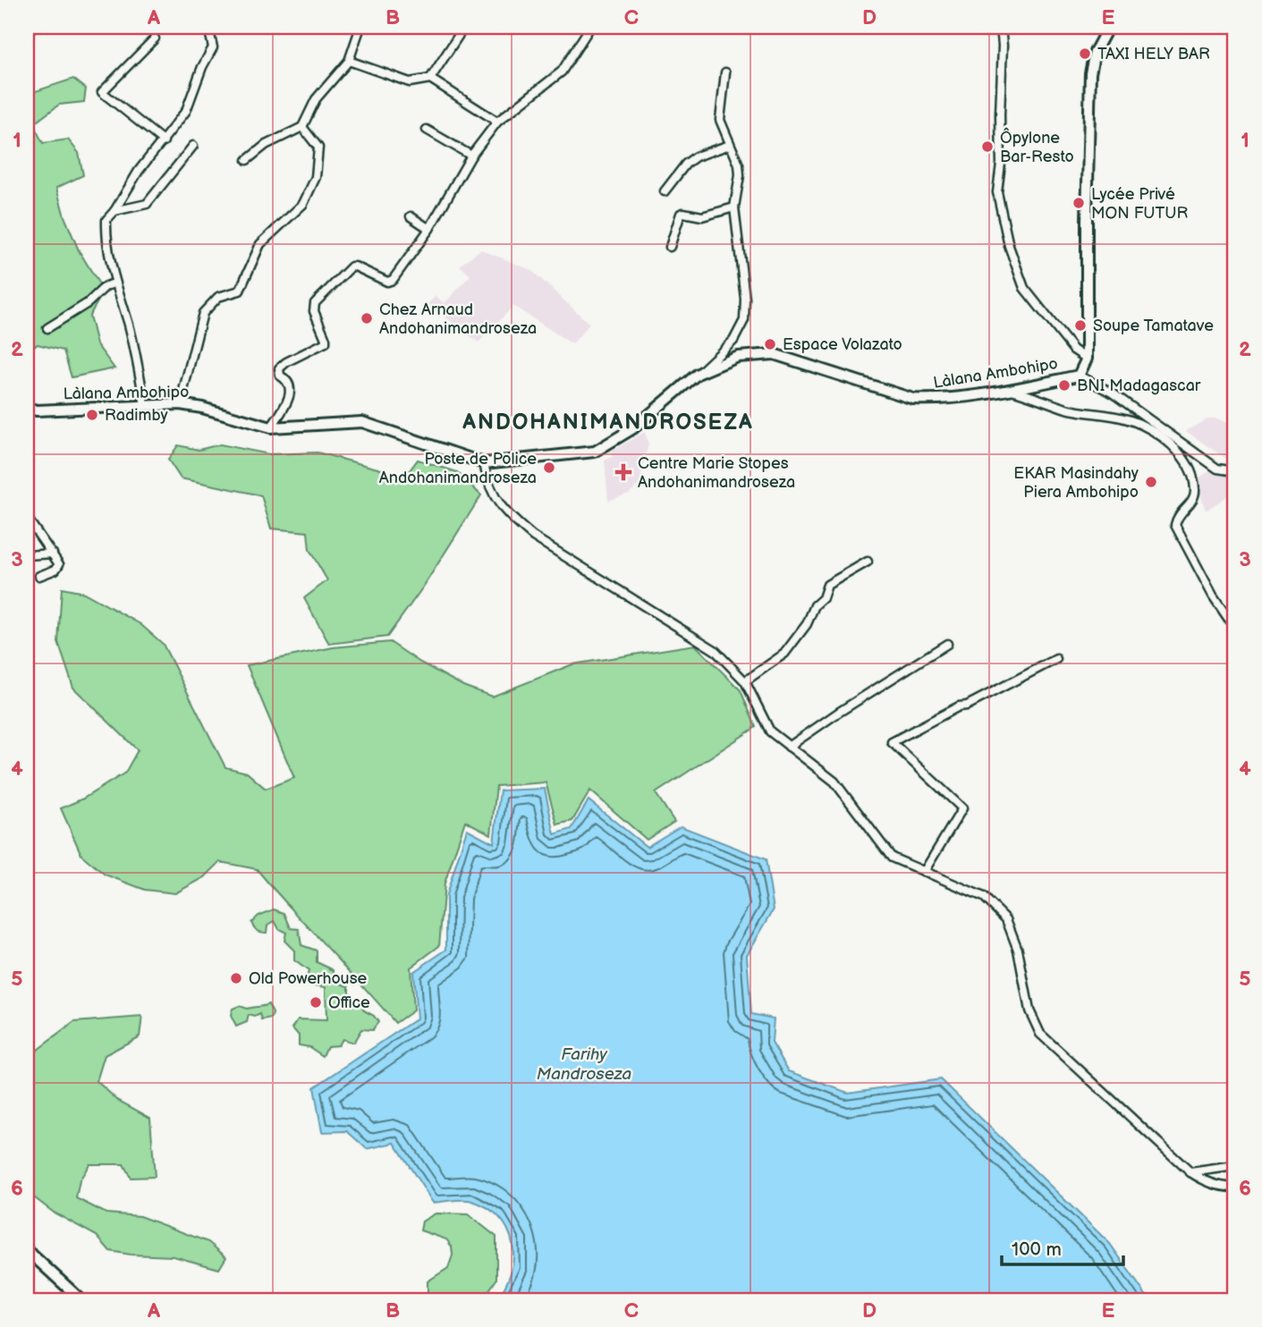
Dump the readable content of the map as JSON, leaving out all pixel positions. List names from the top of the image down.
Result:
{
  "streets": {
    "street": ["Làlana Ambohipo"]
  },
  "districts": ["ANDOHANIMANDROSEZA"],
  "water": ["Farihy Mandroseza"],
  "places": {
    "other": [
      "TAXI HELY BAR",
      "Ôpylone Bar-Resto",
      "Lycée Privé MON FUTUR",
      "Chez Arnaud Andohanimandroseza",
      "Soupe Tamatave",
      "Espace Volazato",
      "BNI Madagascar",
      "Radimby",
      "Poste de Police Andohanimandroseza",
      "EKAR Masindahy Piera Ambohipo",
      "Old Powerhouse",
      "Office"
    ],
    "health": ["Centre Marie Stopes Andohanimandroseza"]
  },
  "scale_bar": "100 m",
  "grid": {
    "columns": [
      "A",
      "B",
      "C",
      "D",
      "E"
    ],
    "rows": [
      "1",
      "2",
      "3",
      "4",
      "5",
      "6"
    ]
  }
}
